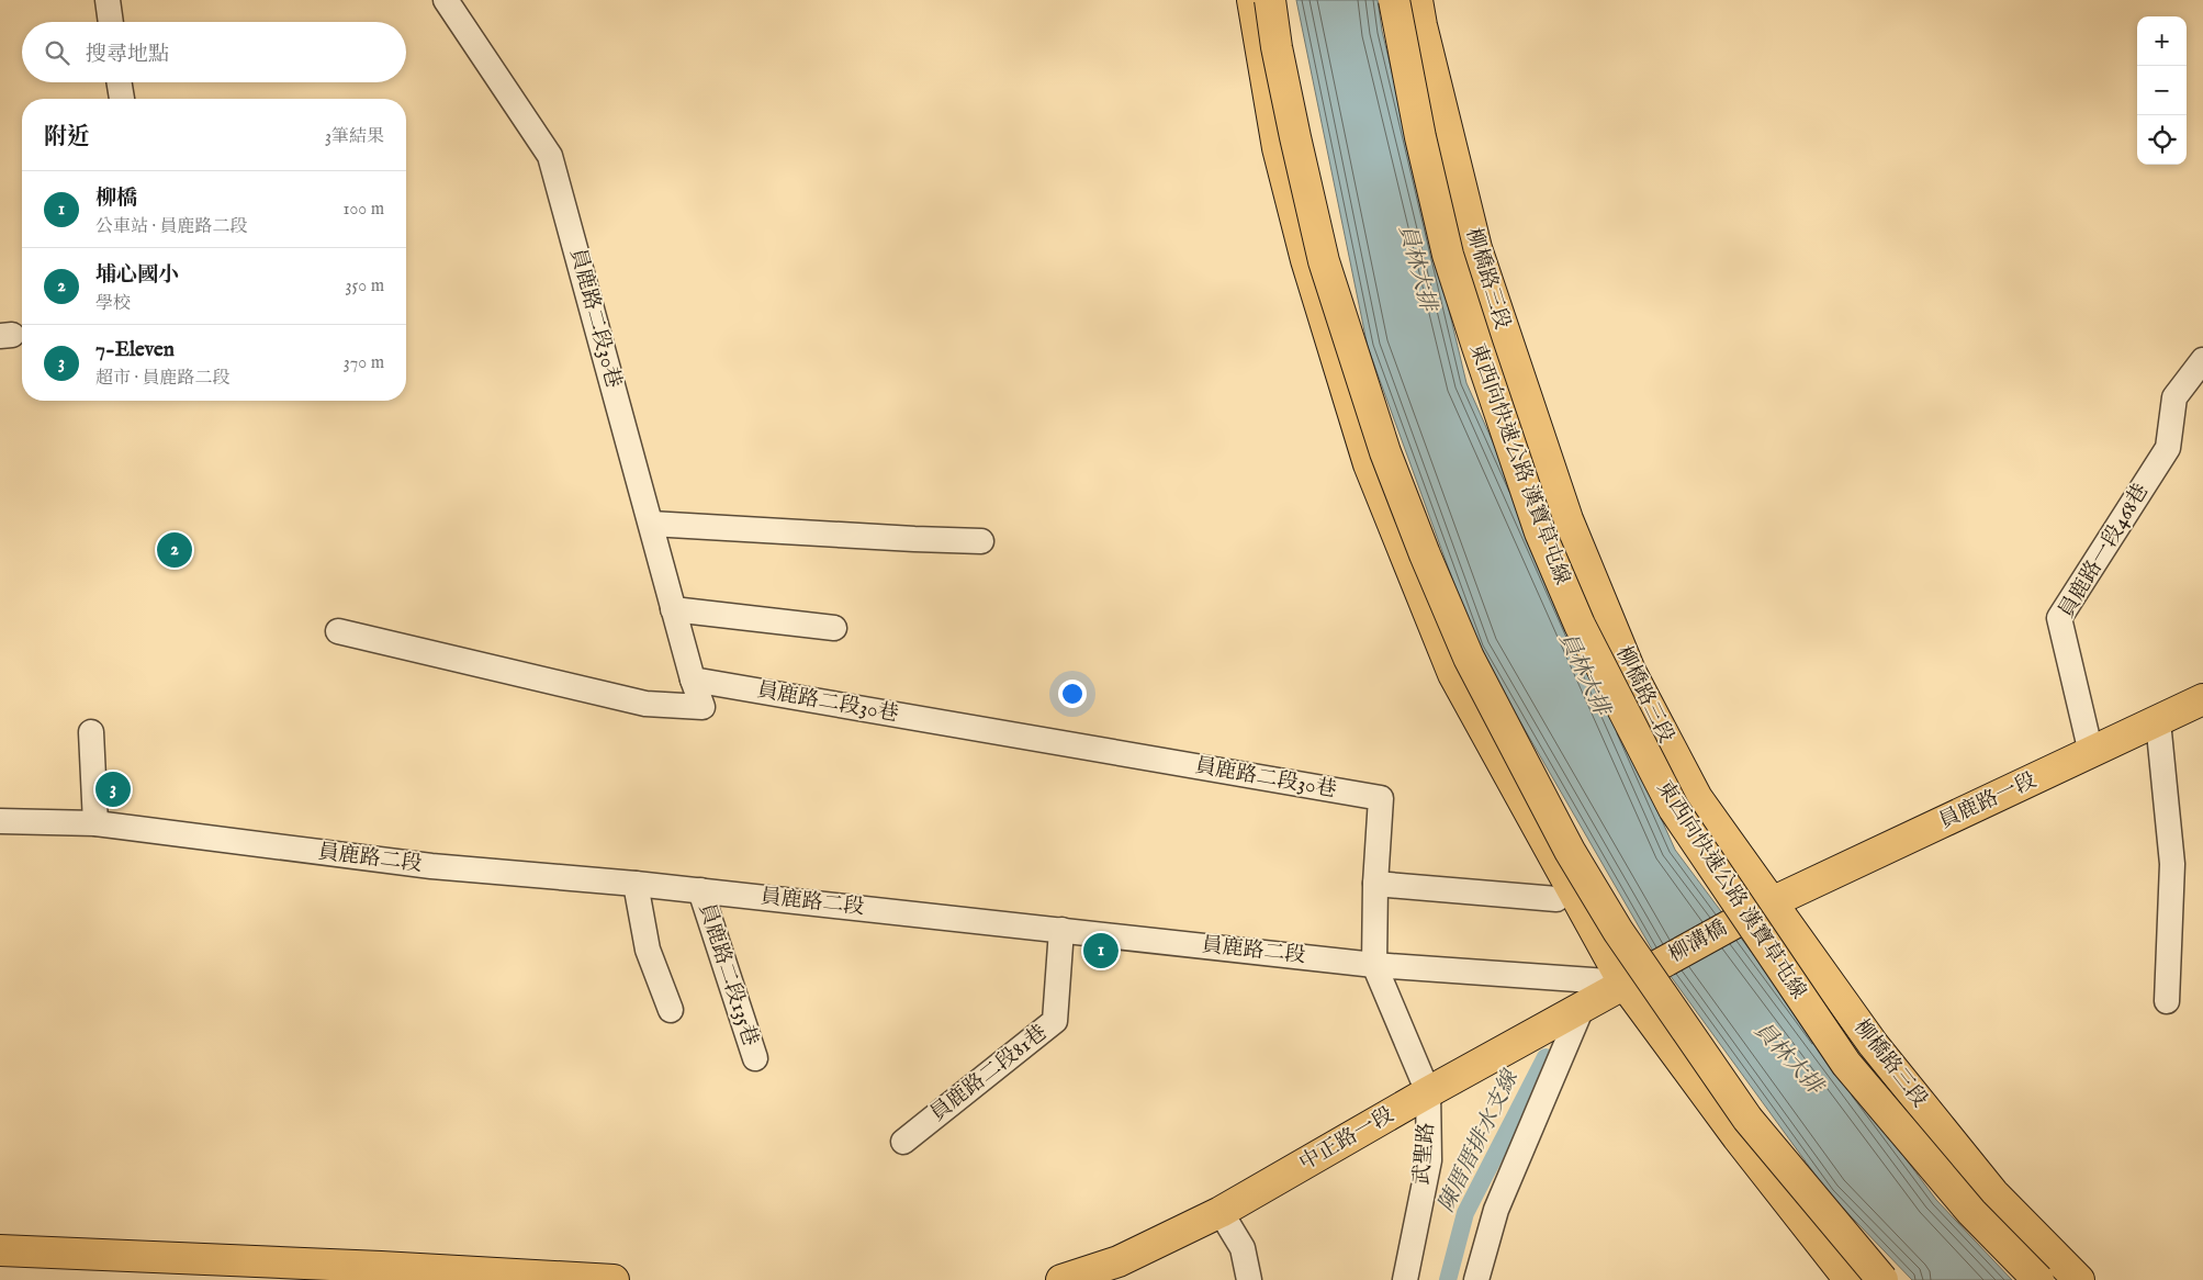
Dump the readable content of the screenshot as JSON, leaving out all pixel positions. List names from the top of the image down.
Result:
{
  "streets": {
    "main road": [
      "柳橋路三段",
      "東西向快速公路 漢寶草屯線",
      "員鹿路一段",
      "柳溝橋",
      "中正路一段"
    ],
    "street": [
      "員鹿路二段30巷",
      "員鹿路一段468巷",
      "員鹿路二段",
      "員鹿路二段135巷",
      "員鹿路二段81巷",
      "武聖路"
    ]
  },
  "crossings": [
    ["柳橋路三段", "員鹿路一段"],
    ["柳橋路三段", "柳溝橋"],
    ["員鹿路二段30巷", "員鹿路二段"],
    ["員鹿路二段30巷", "中正路一段"],
    ["員鹿路二段30巷", "武聖路"],
    ["員鹿路一段468巷", "員鹿路一段"],
    ["員鹿路一段", "柳溝橋"],
    ["員鹿路二段", "柳溝橋"],
    ["員鹿路二段", "員鹿路二段135巷"],
    ["員鹿路二段", "員鹿路二段81巷"],
    ["員鹿路二段", "中正路一段"],
    ["柳溝橋", "中正路一段"],
    ["中正路一段", "武聖路"]
  ],
  "water": ["員林大排", "陳厝厝排水支線"],
  "page": {
    "map_buttons": ["+", "−"],
    "search": "搜尋地點",
    "heading": ["附近", "3筆結果"],
    "list": [
      {
        "mark": "1",
        "name": "柳橋",
        "note": "公車站 · 員鹿路二段",
        "value": "100 m"
      },
      {
        "mark": "2",
        "name": "埔心國小",
        "note": "學校",
        "value": "350 m"
      },
      {
        "mark": "3",
        "name": "7-Eleven",
        "note": "超市 · 員鹿路二段",
        "value": "370 m"
      }
    ],
    "pins": ["2", "3", "1"]
  }
}
